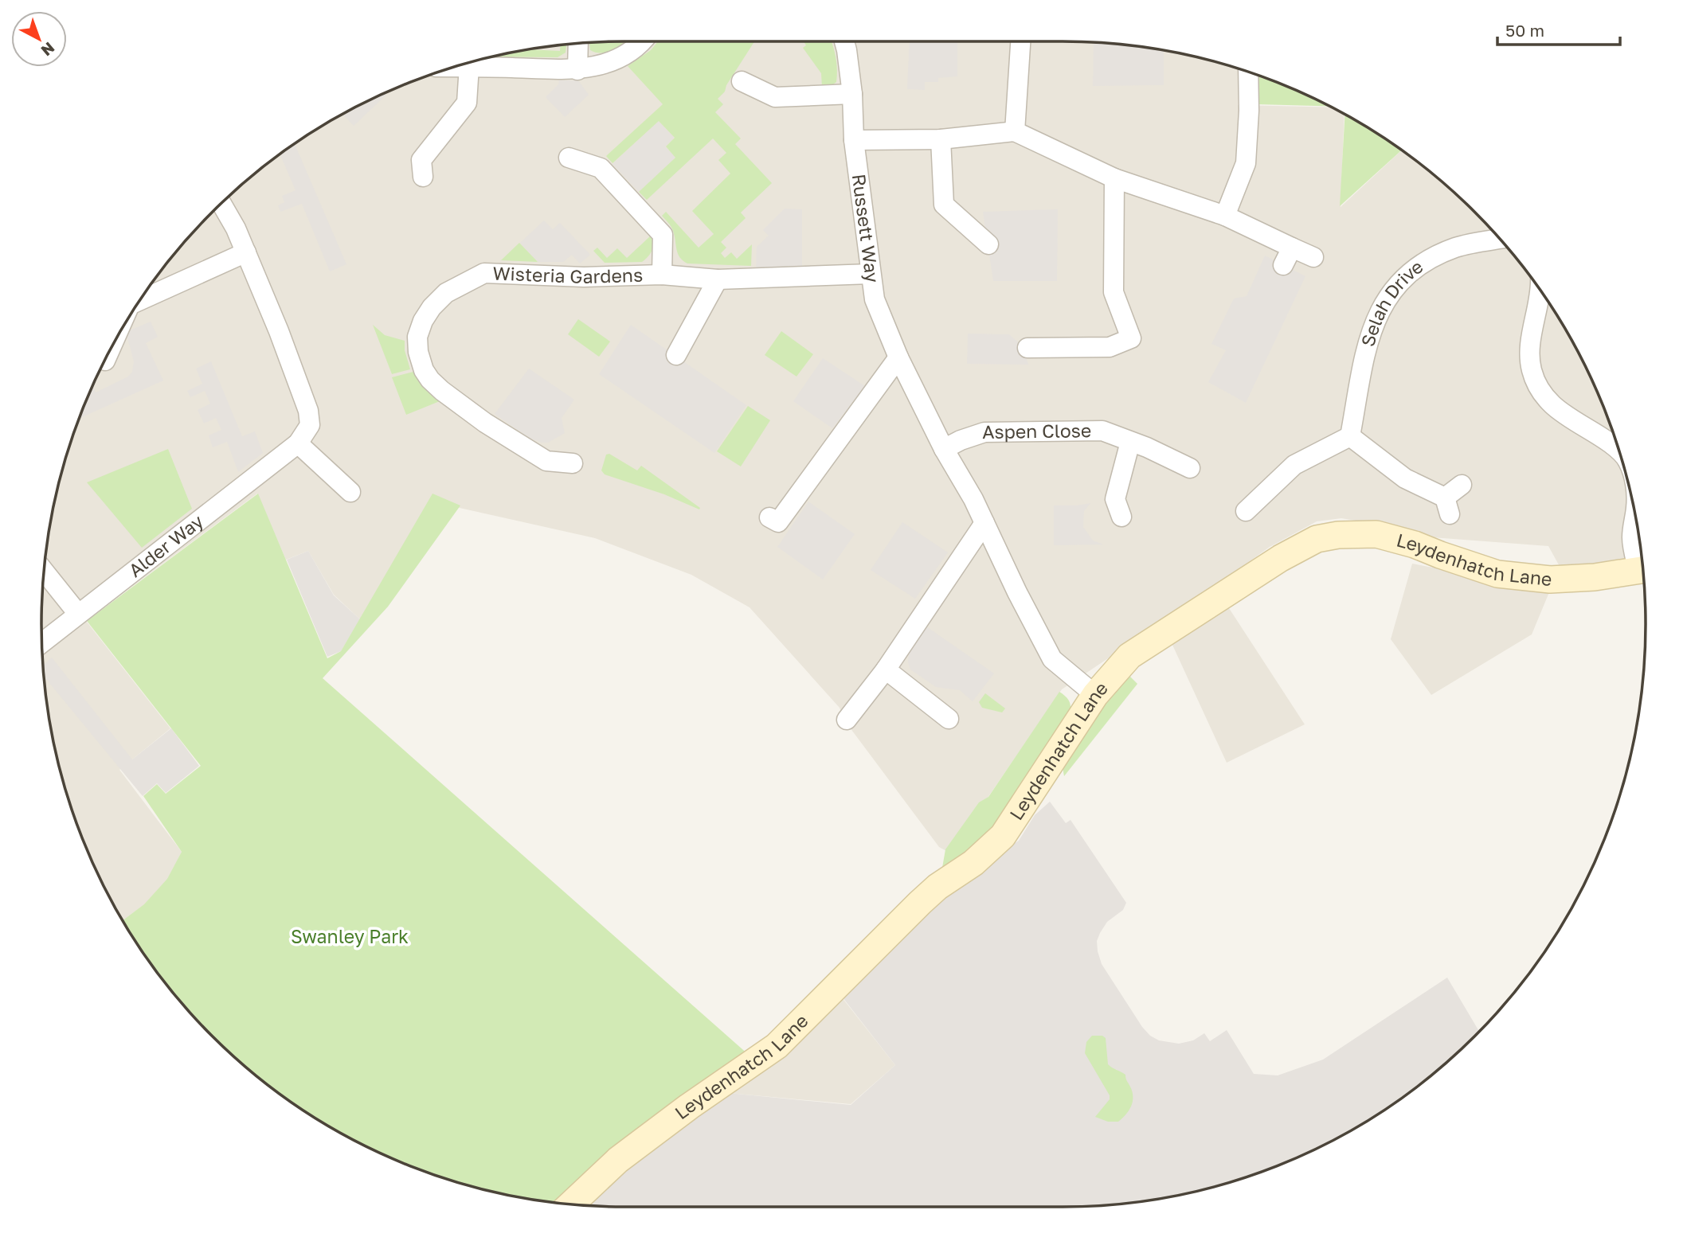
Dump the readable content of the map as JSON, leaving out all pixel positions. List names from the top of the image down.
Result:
{
  "streets": {
    "street": [
      "Russett Way",
      "Wisteria Gardens",
      "Selah Drive",
      "Aspen Close",
      "Alder Way",
      "Leydenhatch Lane"
    ]
  },
  "crossings": [
    ["Russett Way", "Wisteria Gardens"],
    ["Russett Way", "Aspen Close"],
    ["Russett Way", "Leydenhatch Lane"]
  ],
  "parks": ["Swanley Park"],
  "scale_bar": "50 m",
  "north": "bottom right"
}
